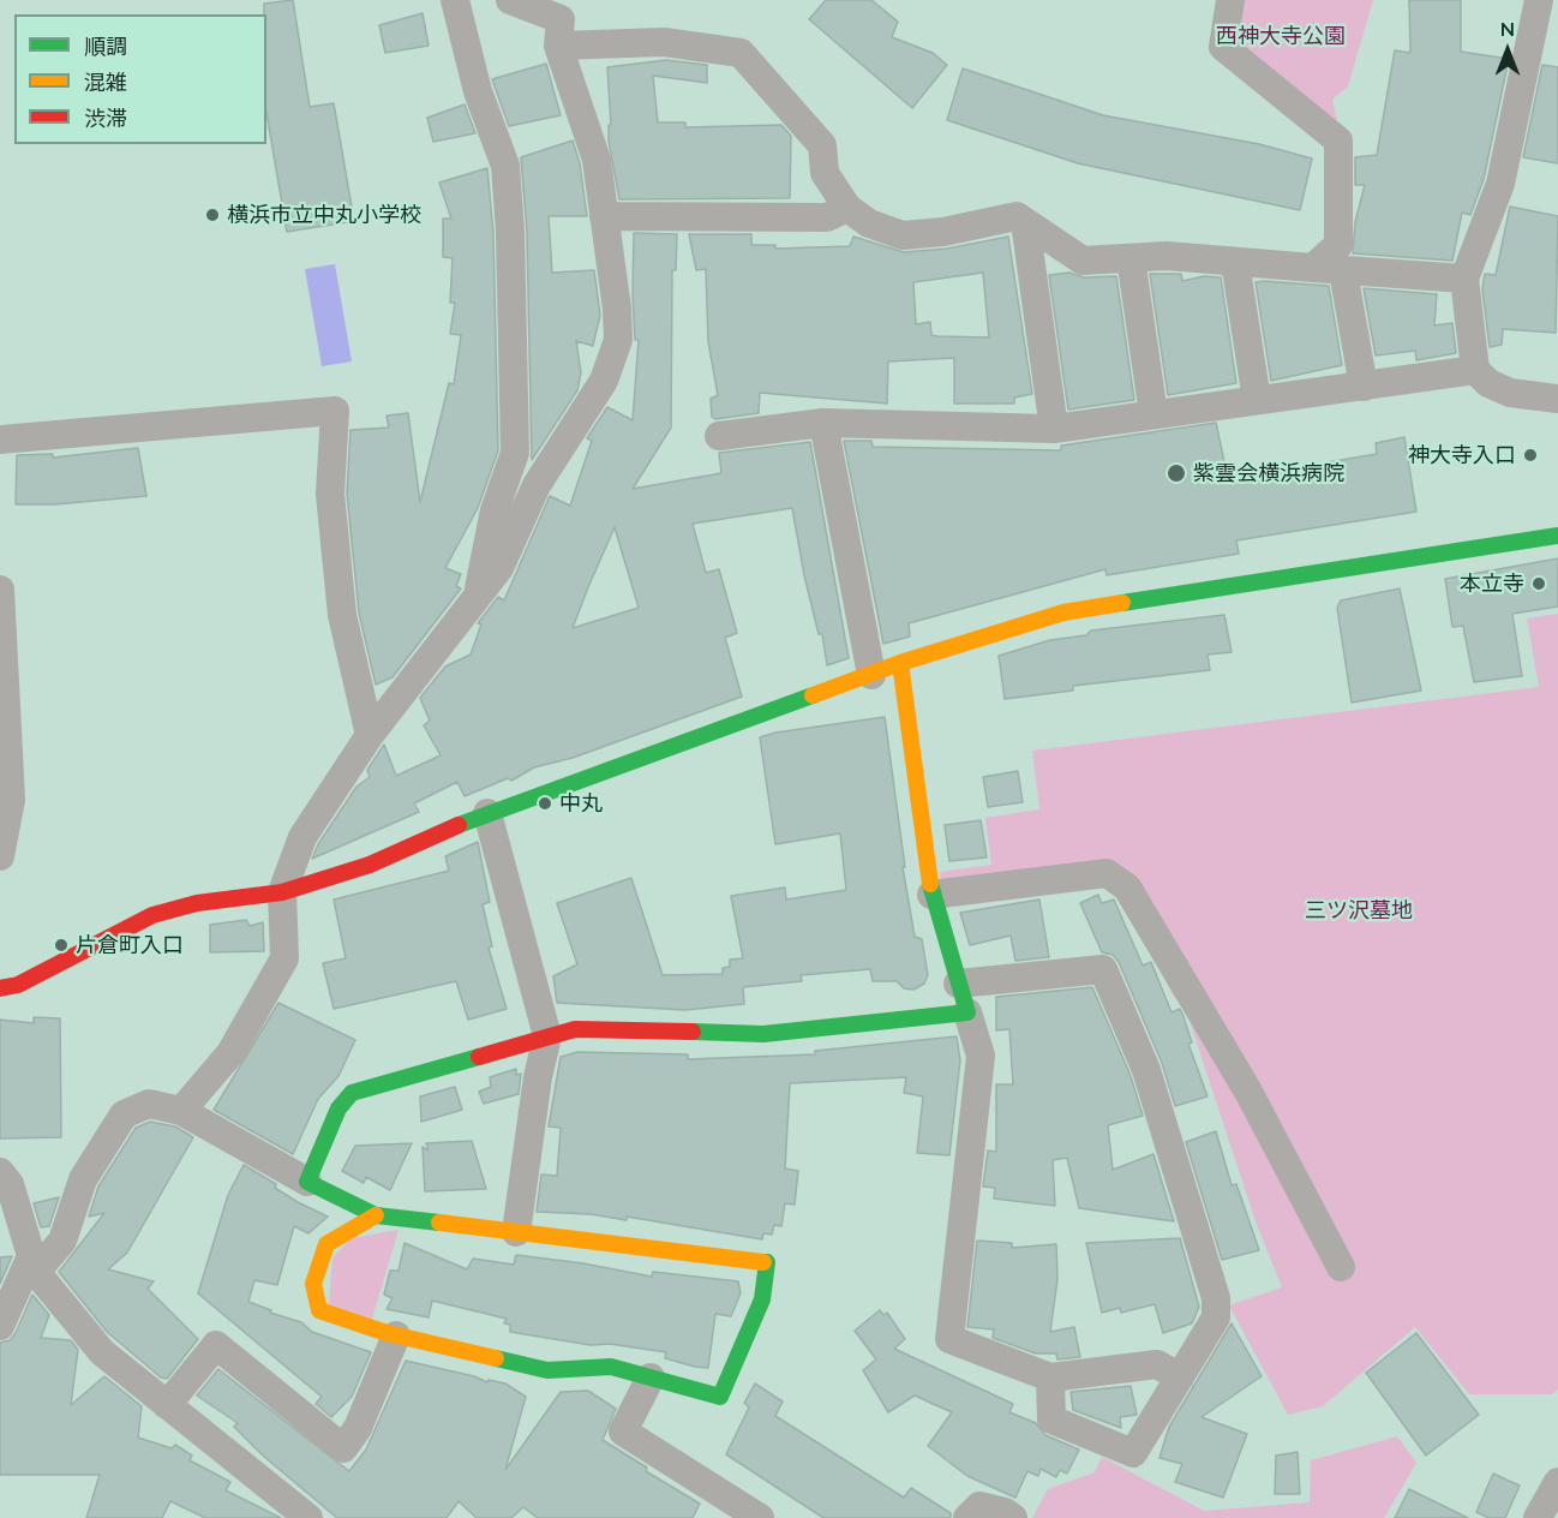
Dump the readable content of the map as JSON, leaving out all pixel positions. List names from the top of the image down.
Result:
{
  "parks": ["西神大寺公園", "三ツ沢墓地"],
  "places": [
    "横浜市立中丸小学校",
    "神大寺入口",
    "紫雲会横浜病院",
    "本立寺",
    "中丸",
    "片倉町入口"
  ],
  "legend": ["順調", "混雑", "渋滞"],
  "north": "top"
}
